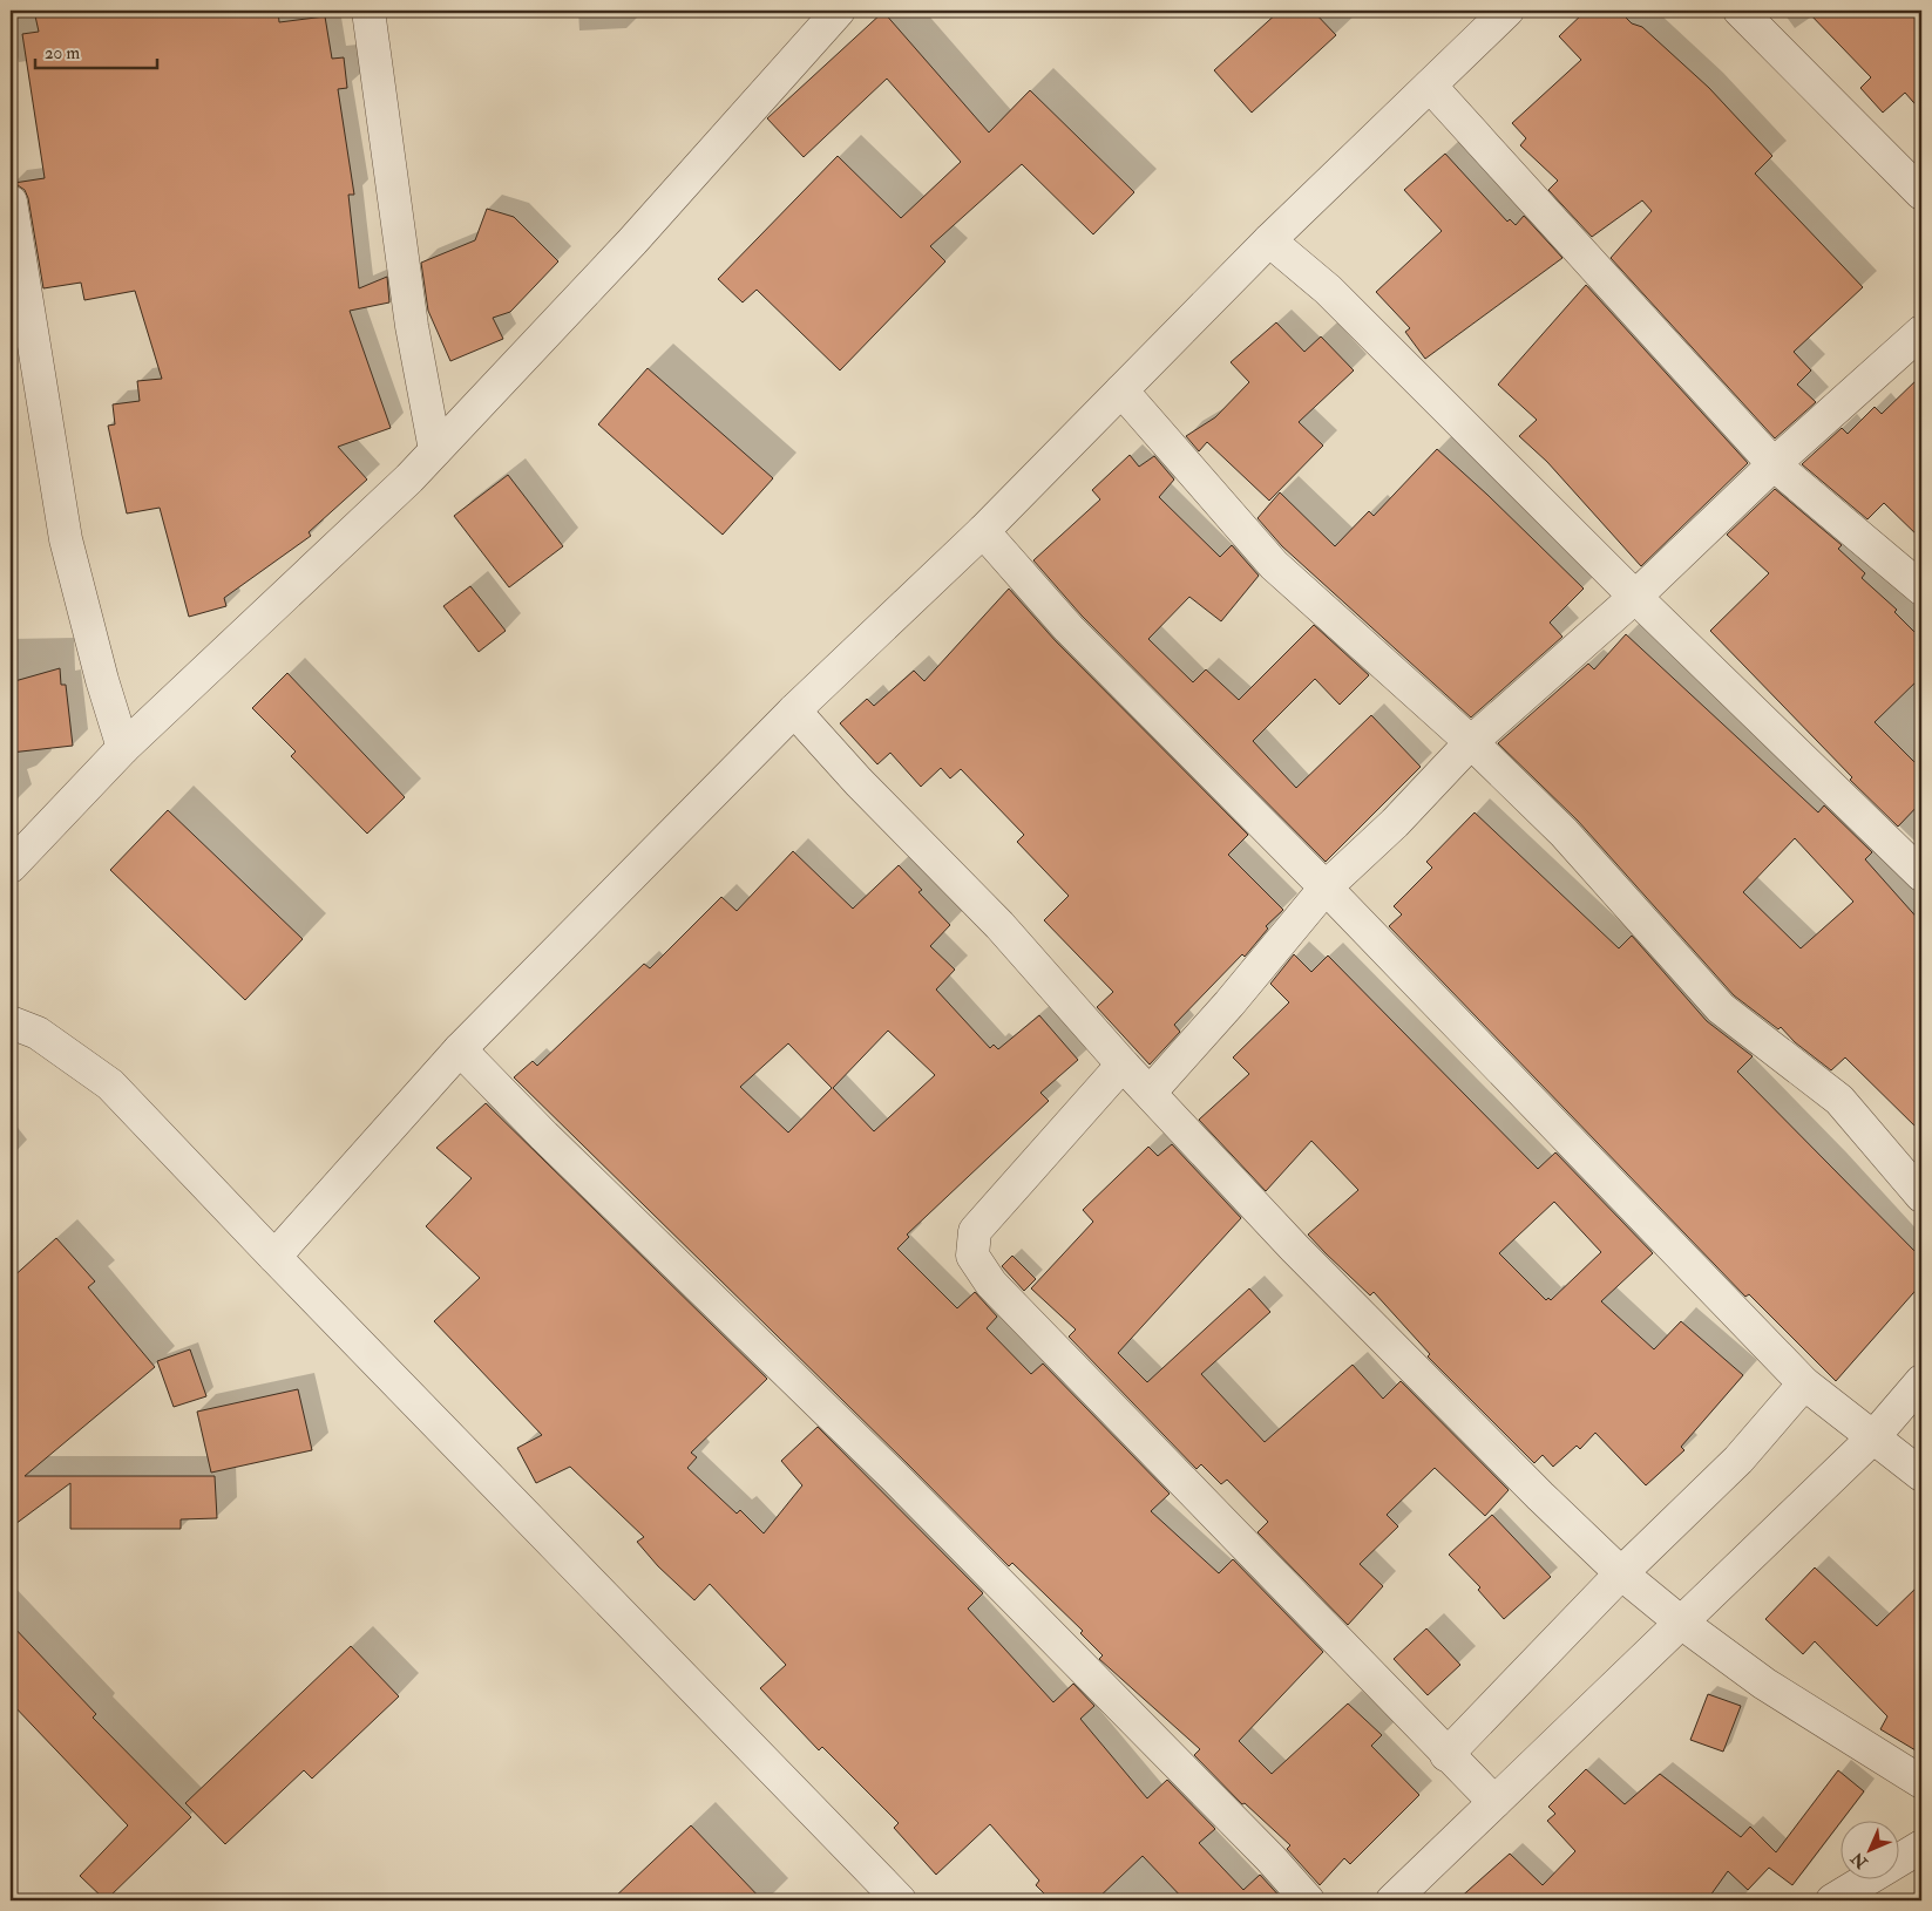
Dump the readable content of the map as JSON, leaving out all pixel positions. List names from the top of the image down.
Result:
{
  "scale_bar": "20 m",
  "north": "bottom left"
}
